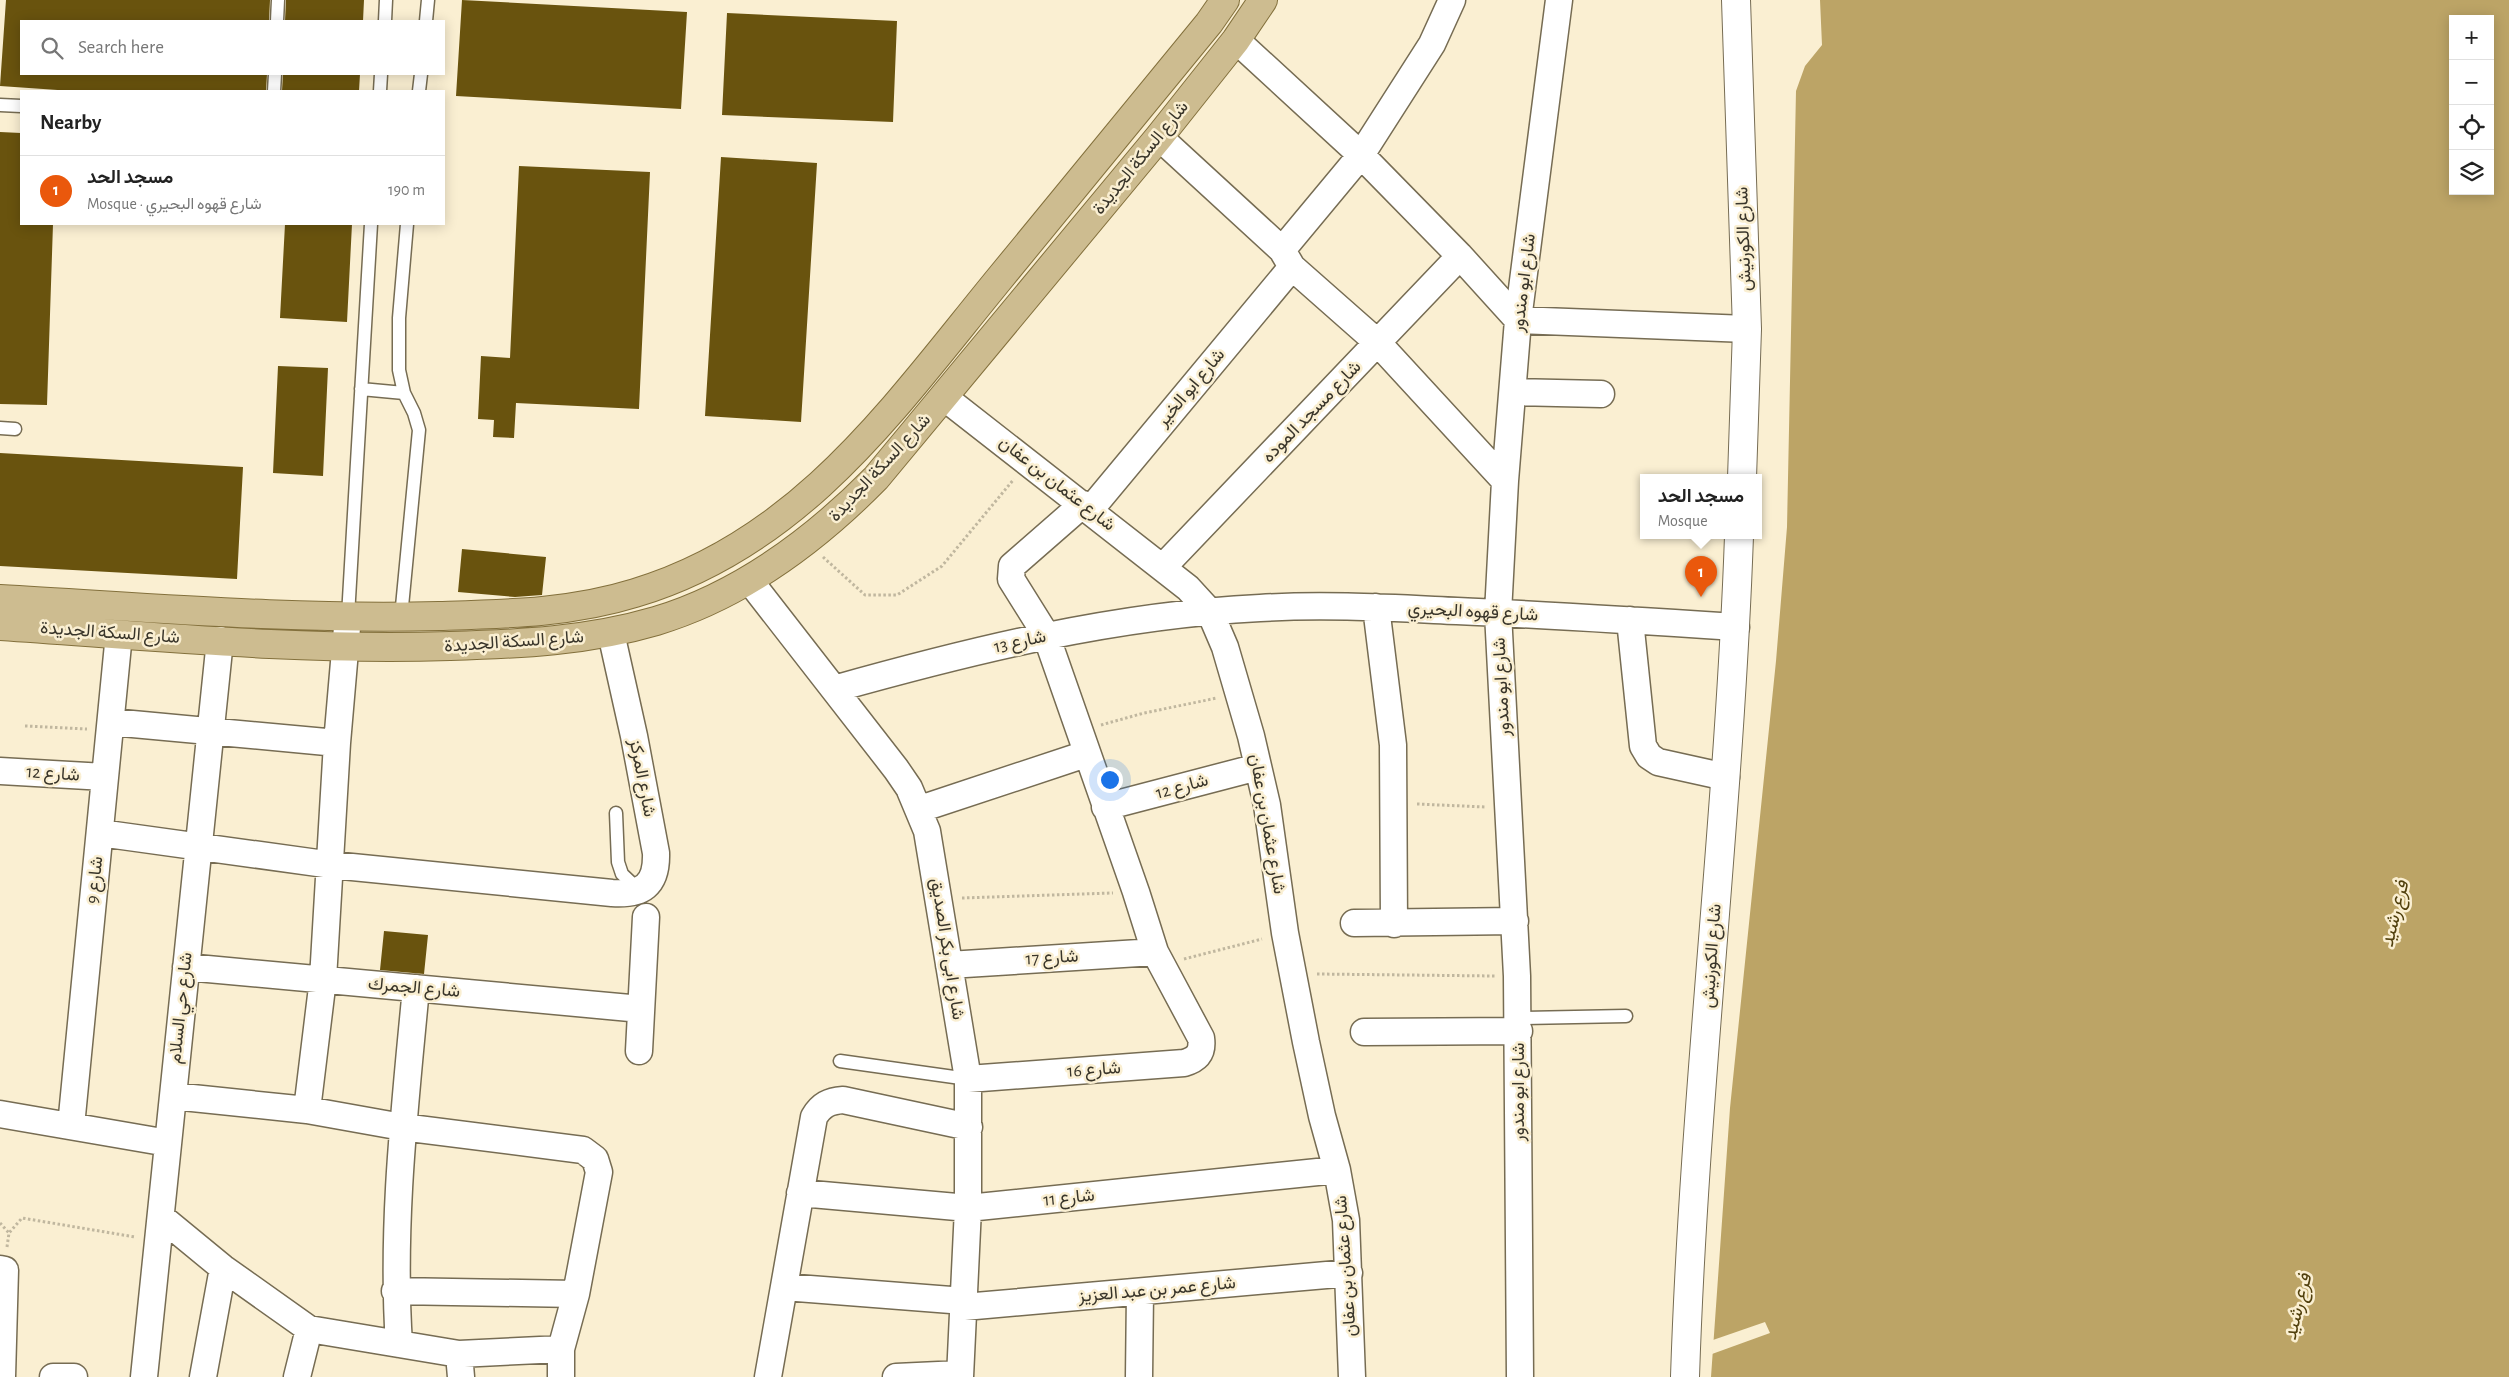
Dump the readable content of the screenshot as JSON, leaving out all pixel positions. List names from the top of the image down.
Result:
{
  "streets": {
    "main road": ["شارع السكة الجديدة", "شارع الكورنيش"],
    "street": [
      "شارع ابو مندور",
      "شارع ابو الخير",
      "شارع مسجد الموده",
      "شارع عثمان بن عفان",
      "شارع قهوه البحيري",
      "شارع 13",
      "شارع 12",
      "شارع المركز",
      "شارع 9",
      "شارع ابى بكر الصديق",
      "شارع 17",
      "شارع الجمرك",
      "شارع حي السلام",
      "شارع 16",
      "شارع 11",
      "شارع عمر بن عبد العزيز"
    ]
  },
  "crossings": [
    ["شارع السكة الجديدة", "شارع عثمان بن عفان"],
    ["شارع السكة الجديدة", "شارع المركز"],
    ["شارع السكة الجديدة", "شارع 9"],
    ["شارع السكة الجديدة", "شارع ابى بكر الصديق"],
    ["شارع السكة الجديدة", "شارع حي السلام"],
    ["شارع الكورنيش", "شارع قهوه البحيري"],
    ["شارع ابو مندور", "شارع قهوه البحيري"],
    ["شارع ابو الخير", "شارع عثمان بن عفان"],
    ["شارع ابو الخير", "شارع 13"],
    ["شارع مسجد الموده", "شارع عثمان بن عفان"],
    ["شارع عثمان بن عفان", "شارع قهوه البحيري"],
    ["شارع عثمان بن عفان", "شارع 13"],
    ["شارع عثمان بن عفان", "شارع 12"],
    ["شارع عثمان بن عفان", "شارع 11"],
    ["شارع عثمان بن عفان", "شارع عمر بن عبد العزيز"],
    ["شارع قهوه البحيري", "شارع 13"],
    ["شارع 13", "شارع ابى بكر الصديق"],
    ["شارع 12", "شارع 9"],
    ["شارع ابى بكر الصديق", "شارع 17"],
    ["شارع ابى بكر الصديق", "شارع 16"],
    ["شارع ابى بكر الصديق", "شارع 11"],
    ["شارع ابى بكر الصديق", "شارع عمر بن عبد العزيز"],
    ["شارع 17", "شارع 16"],
    ["شارع الجمرك", "شارع حي السلام"]
  ],
  "water": ["فرع رشيد"],
  "page": {
    "map_buttons": ["+", "−"],
    "search": "Search here",
    "heading": "Nearby",
    "list": [
      {
        "mark": "1",
        "name": "مسجد الحد",
        "note": "Mosque · شارع قهوه البحيري",
        "value": "190 m"
      }
    ],
    "popup": ["مسجد الحد", "Mosque"],
    "pins": "1"
  }
}
